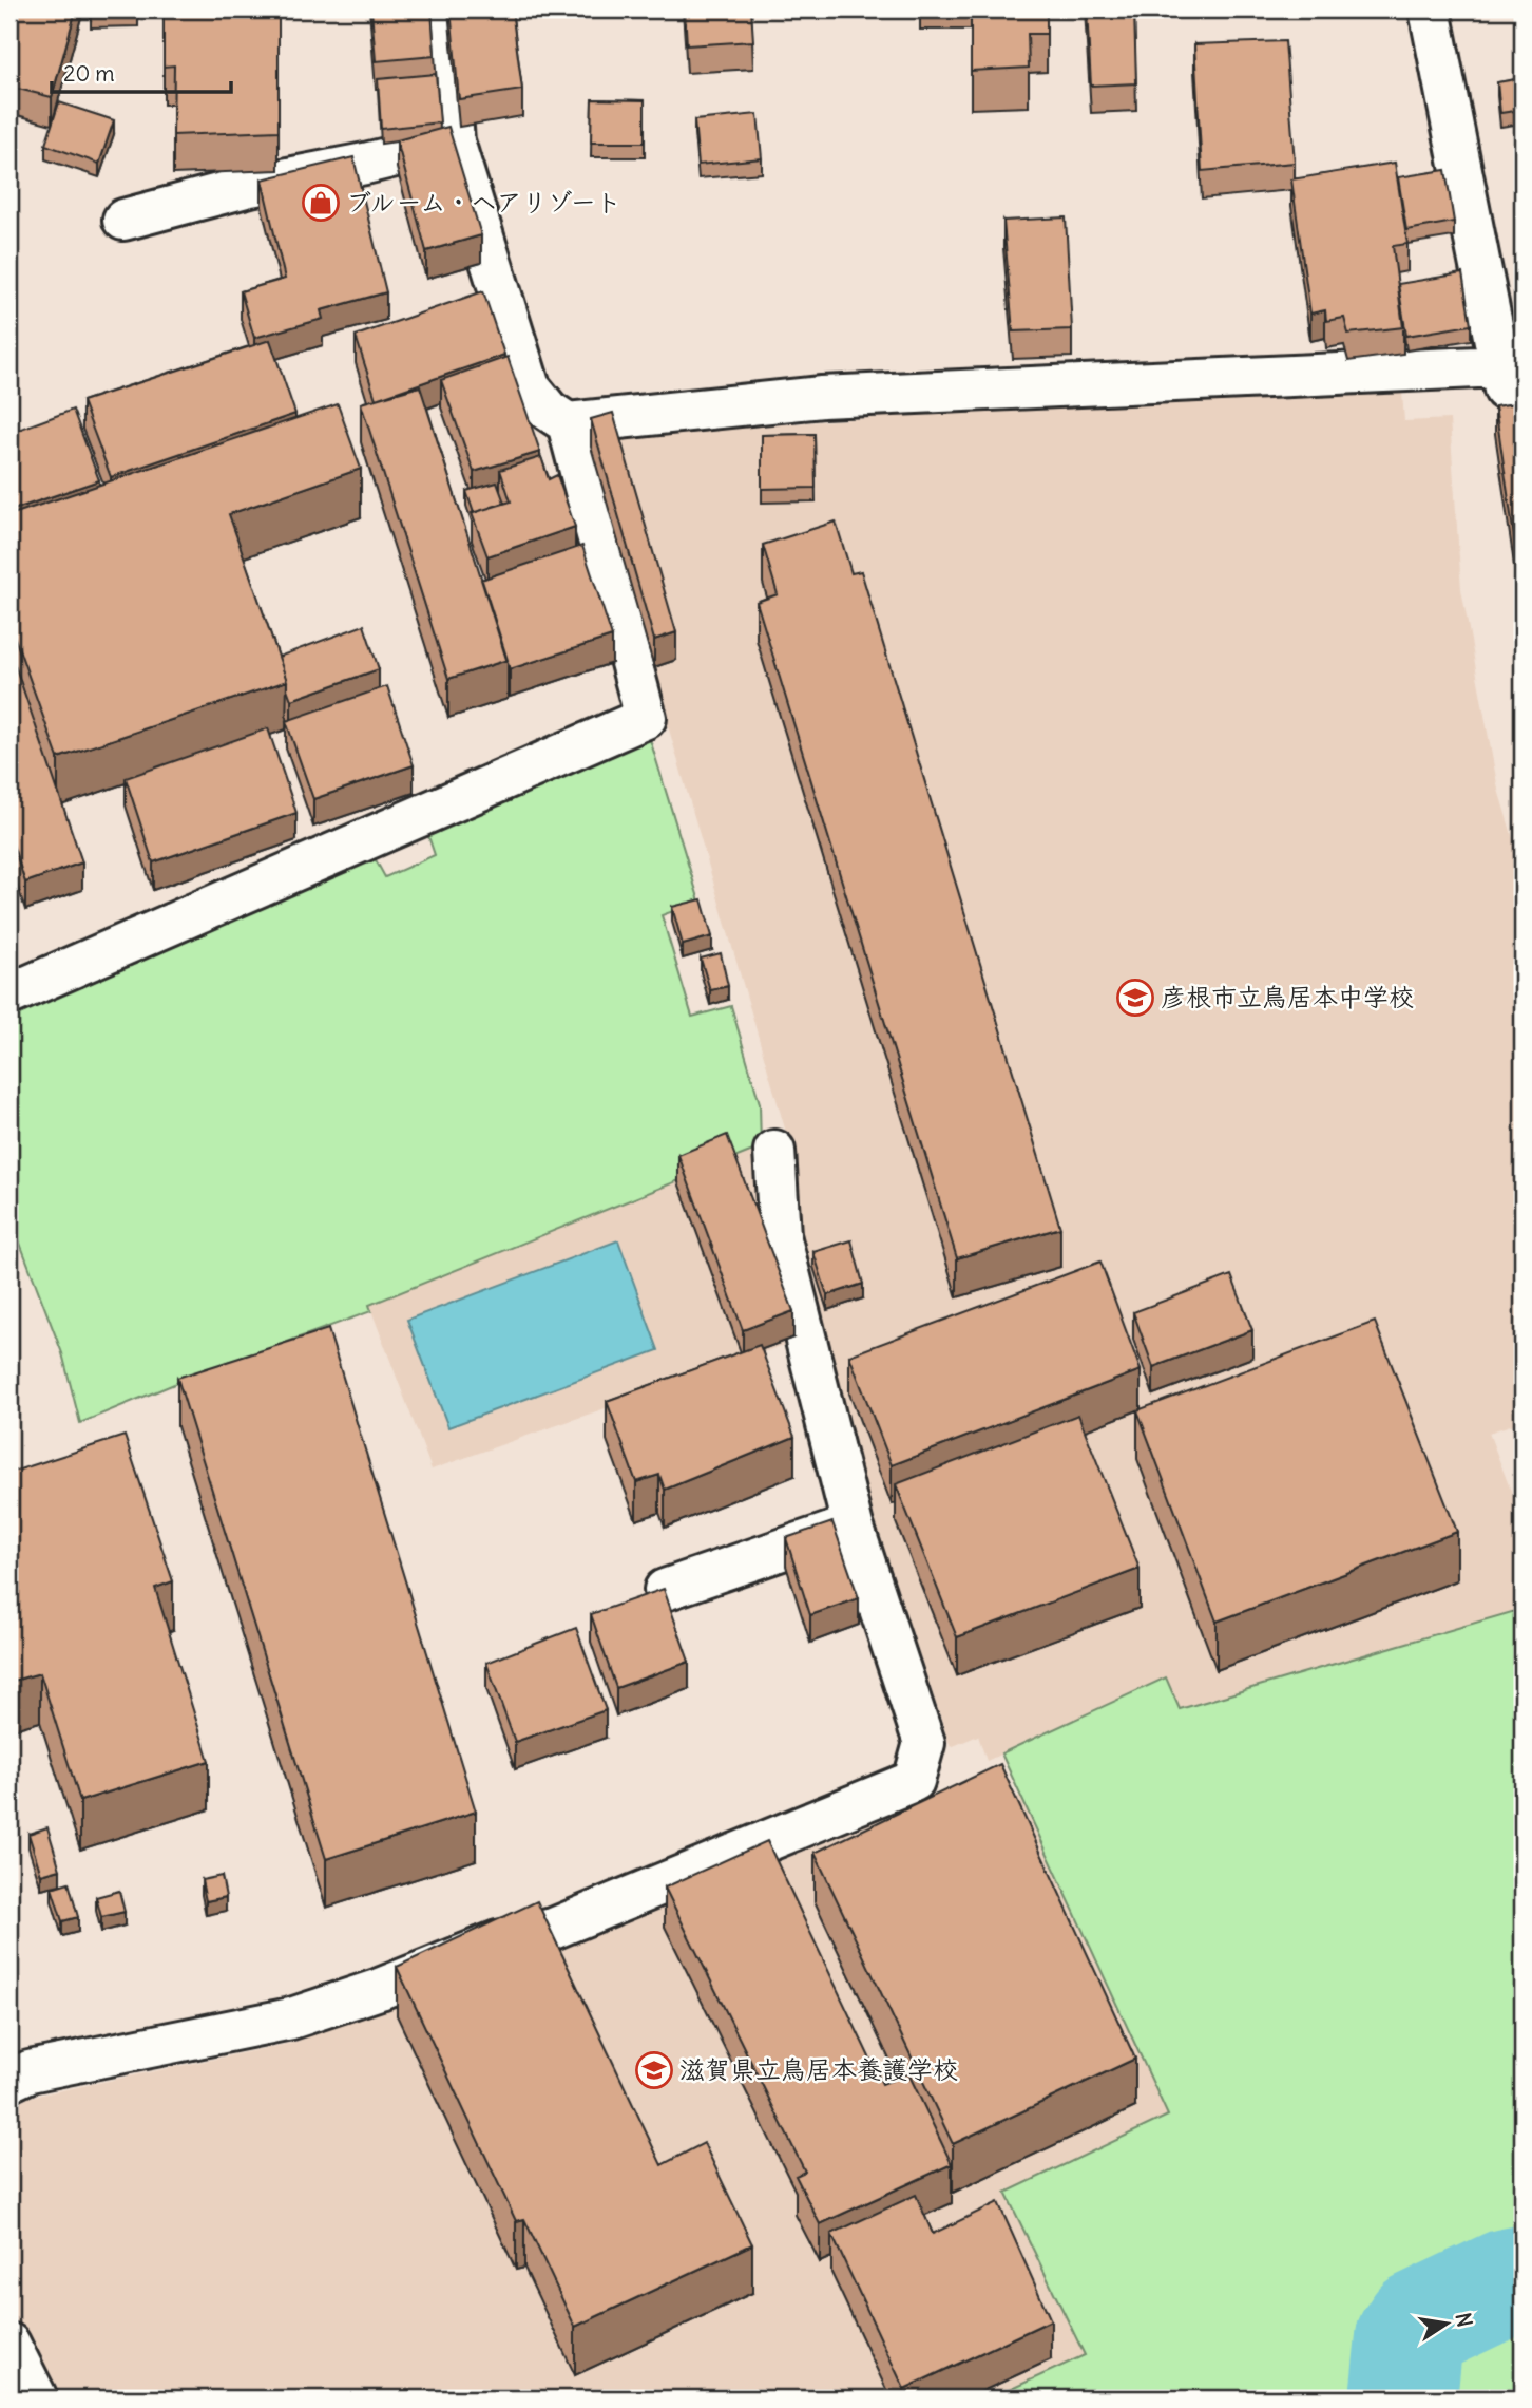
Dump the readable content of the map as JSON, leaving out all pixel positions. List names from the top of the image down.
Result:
{
  "places": {
    "shop": ["ブルーム・ヘアリゾート"],
    "school or university": ["彦根市立鳥居本中学校", "滋賀県立鳥居本養護学校"]
  },
  "scale_bar": "20 m",
  "north": "right"
}
